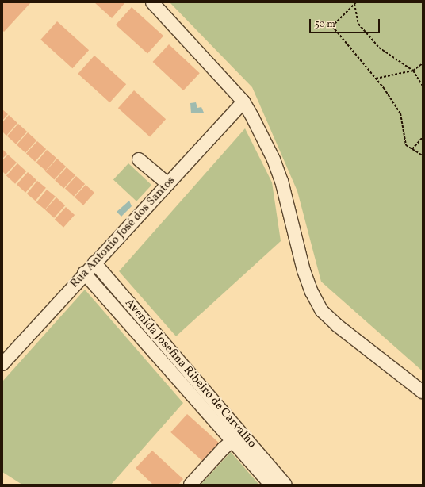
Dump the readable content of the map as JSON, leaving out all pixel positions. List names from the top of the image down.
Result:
{
  "streets": {
    "street": ["Rua Antonio José dos Santos", "Avenida Josefina Ribeiro de Carvalho"]
  },
  "crossings": [
    ["Rua Antonio José dos Santos", "Avenida Josefina Ribeiro de Carvalho"]
  ],
  "scale_bar": "50 m"
}
